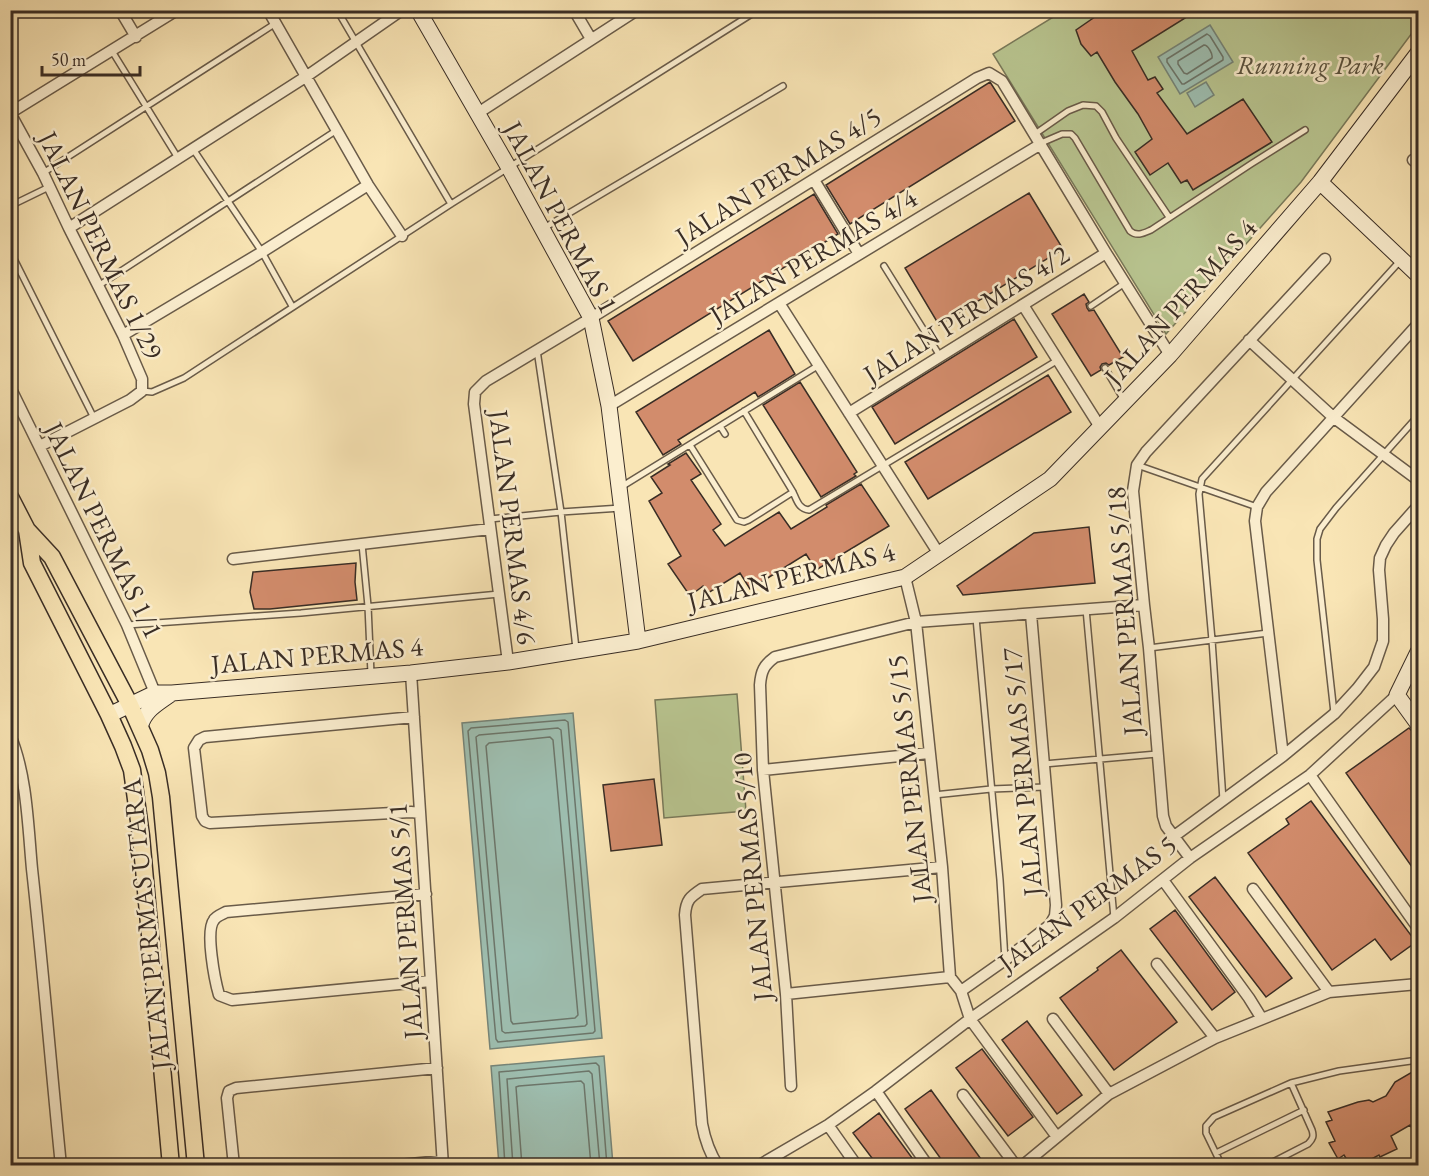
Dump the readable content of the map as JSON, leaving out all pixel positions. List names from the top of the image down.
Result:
{
  "streets": {
    "main road": ["JALAN PERMAS UTARA"],
    "street": [
      "JALAN PERMAS 4/5",
      "JALAN PERMAS 1",
      "JALAN PERMAS 1/29",
      "JALAN PERMAS 4/4",
      "JALAN PERMAS 4",
      "JALAN PERMAS 4/2",
      "JALAN PERMAS 4/6",
      "JALAN PERMAS 1/1",
      "JALAN PERMAS 5/18",
      "JALAN PERMAS 5/17",
      "JALAN PERMAS 5/15",
      "JALAN PERMAS 5/10",
      "JALAN PERMAS 5",
      "JALAN PERMAS 5/1"
    ]
  },
  "crossings": [
    ["JALAN PERMAS 4/5", "JALAN PERMAS 1"],
    ["JALAN PERMAS 4/5", "JALAN PERMAS 4/4"],
    ["JALAN PERMAS 4/5", "JALAN PERMAS 4/6"],
    ["JALAN PERMAS 1", "JALAN PERMAS 4/4"],
    ["JALAN PERMAS 1", "JALAN PERMAS 4"],
    ["JALAN PERMAS 1", "JALAN PERMAS 4/6"],
    ["JALAN PERMAS 1/29", "JALAN PERMAS 1/1"],
    ["JALAN PERMAS 4", "JALAN PERMAS 4/6"],
    ["JALAN PERMAS 4", "JALAN PERMAS 1/1"],
    ["JALAN PERMAS 4", "JALAN PERMAS 5/15"],
    ["JALAN PERMAS 4", "JALAN PERMAS 5/1"],
    ["JALAN PERMAS 4", "JALAN PERMAS UTARA"],
    ["JALAN PERMAS 5/18", "JALAN PERMAS 5"],
    ["JALAN PERMAS 5/15", "JALAN PERMAS 5/10"]
  ],
  "parks": ["Running Park"],
  "scale_bar": "50 m"
}
